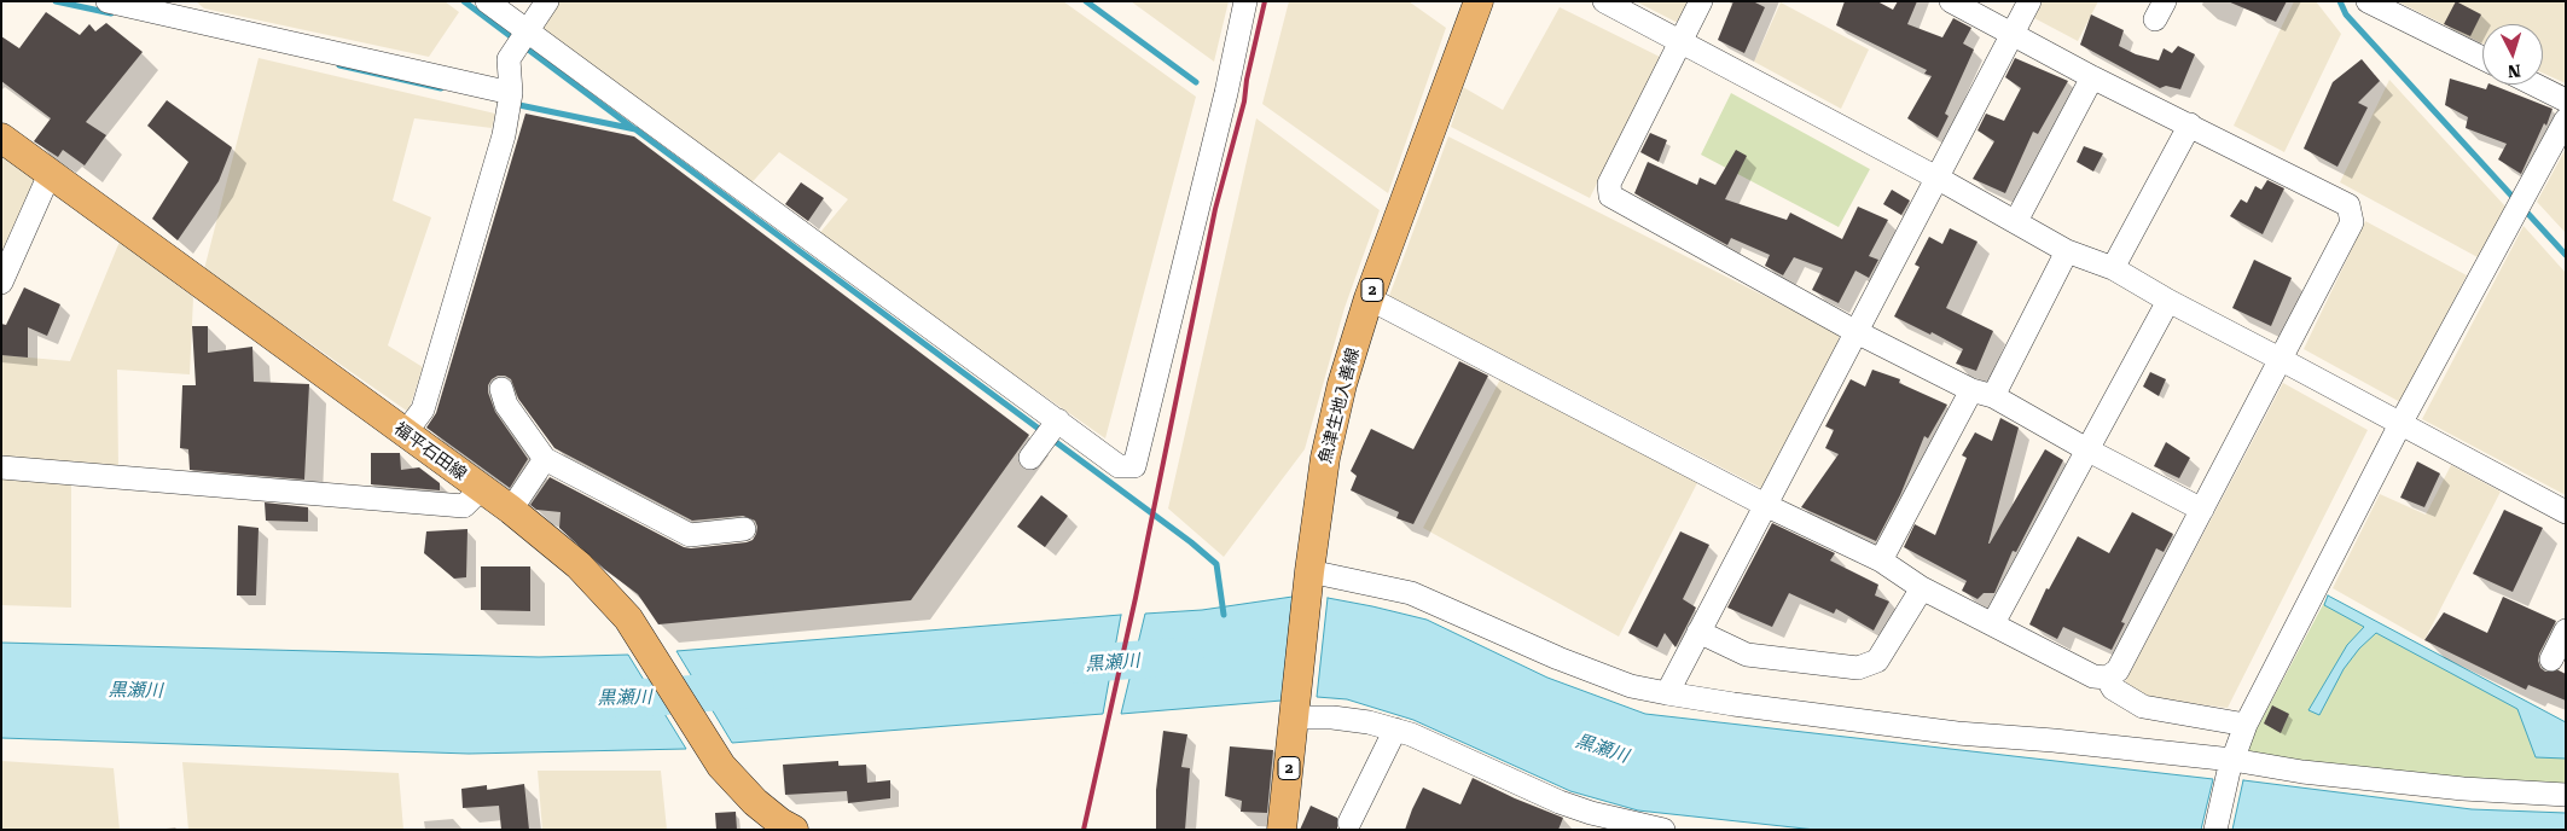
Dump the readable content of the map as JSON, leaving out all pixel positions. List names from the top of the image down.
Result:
{
  "streets": {
    "main road": ["2", "魚津生地入善線", "福平石田線"]
  },
  "water": ["黒瀬川"],
  "north": "bottom"
}
